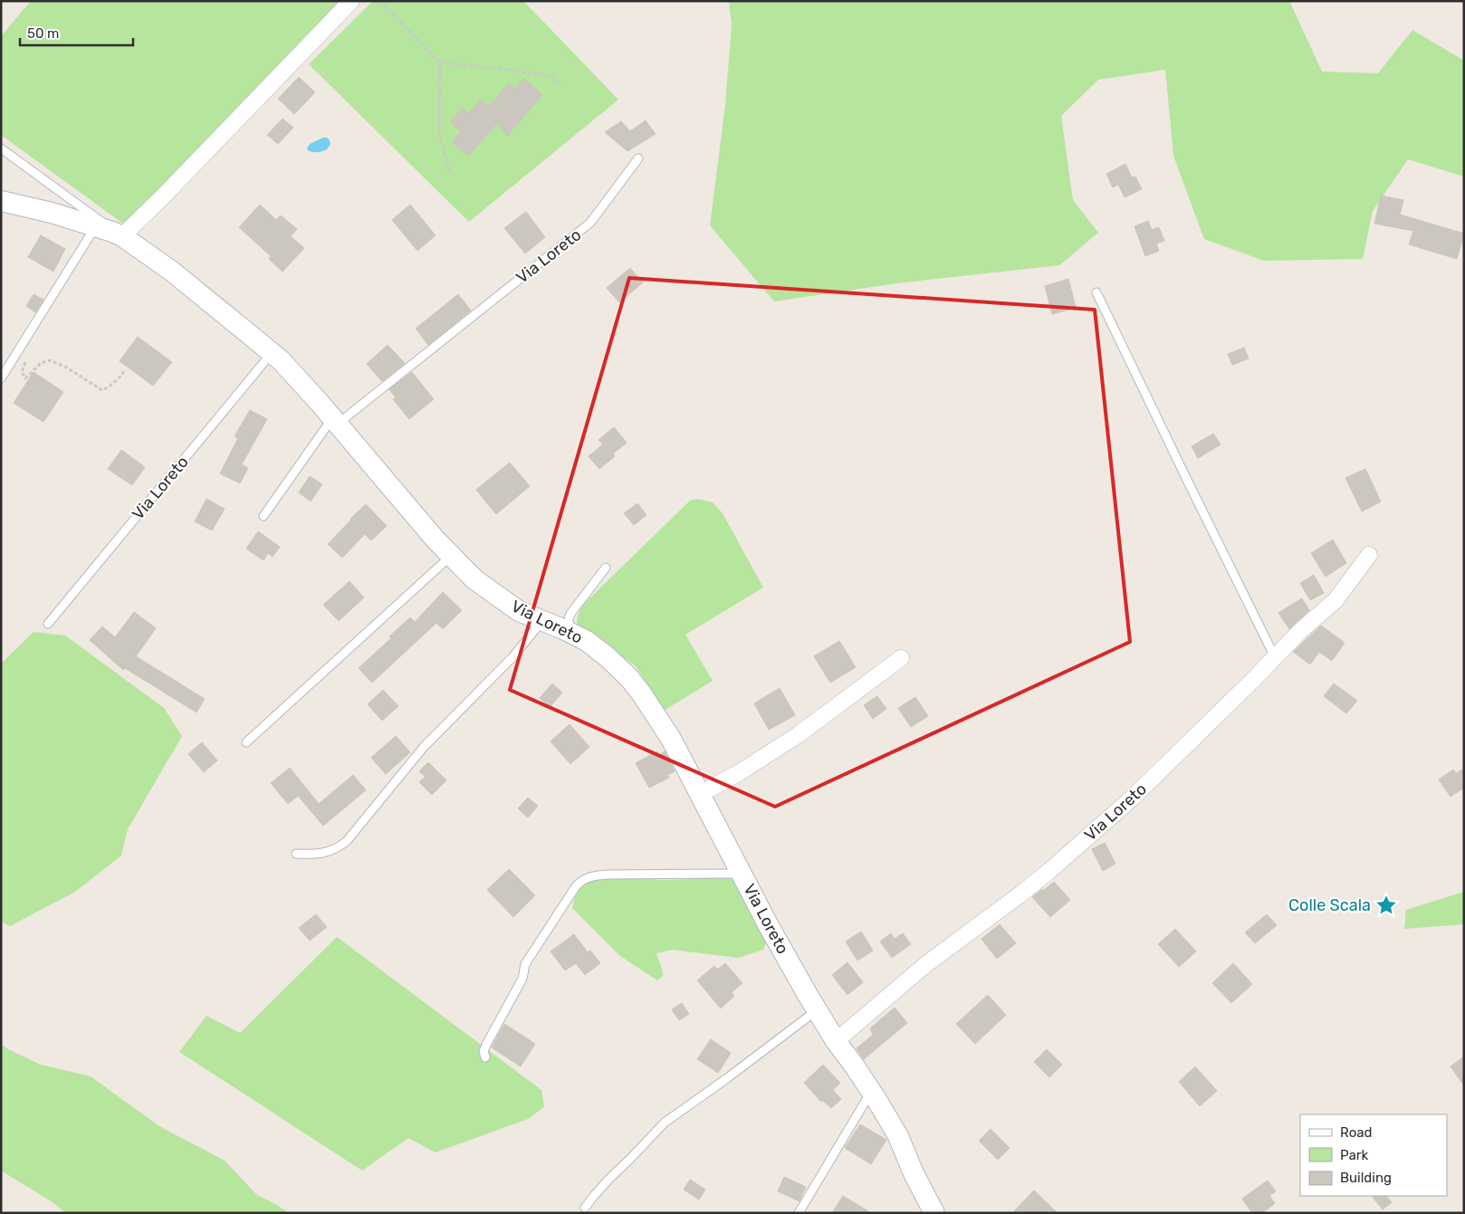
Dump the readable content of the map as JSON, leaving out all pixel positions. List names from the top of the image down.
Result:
{
  "streets": {
    "street": ["Via Loreto"]
  },
  "places": {
    "place": ["Colle Scala"]
  },
  "legend": ["Road", "Park", "Building"],
  "scale_bar": "50 m"
}
